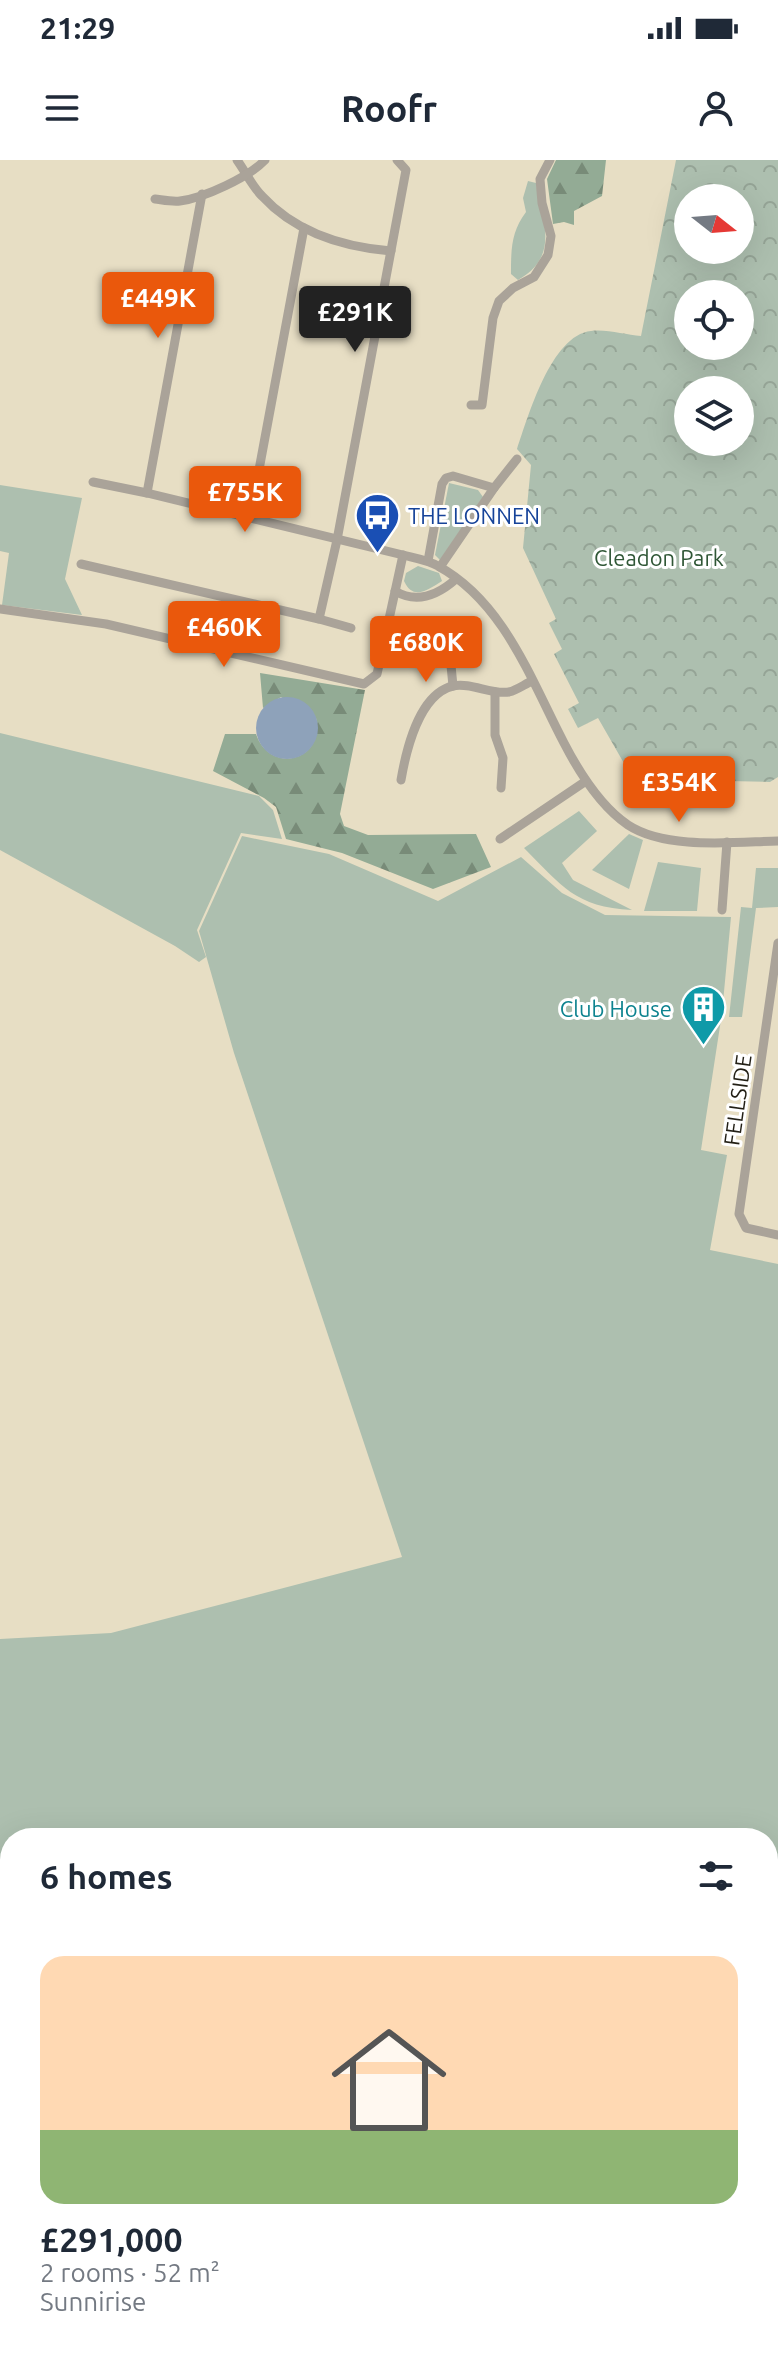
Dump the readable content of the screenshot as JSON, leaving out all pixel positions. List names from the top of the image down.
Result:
{
  "streets": {
    "street": ["FELLSIDE"]
  },
  "parks": ["Cleadon Park"],
  "places": {
    "bus stop": ["THE LONNEN"],
    "building": ["Club House"]
  },
  "north": "right",
  "page": {
    "status": "21:29",
    "header": "Roofr",
    "price": [
      "£449K",
      "£291K",
      "£755K",
      "£460K",
      "£680K",
      "£354K"
    ],
    "heading": "6 homes",
    "list": [
      {
        "name": "£291,000",
        "note": "2 rooms · 52 m² · Sunnirise"
      }
    ]
  }
}
